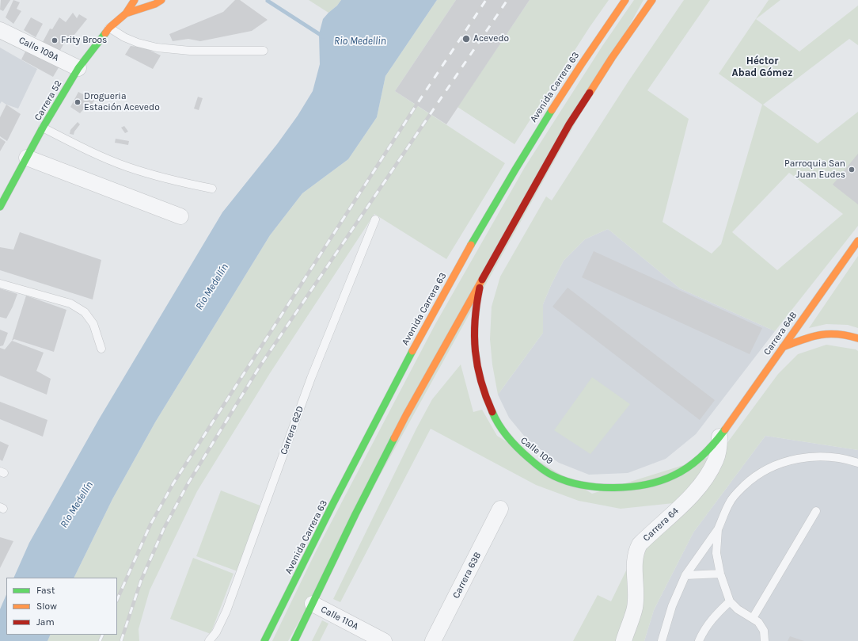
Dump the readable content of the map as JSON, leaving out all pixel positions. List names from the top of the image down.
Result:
{
  "streets": {
    "main road": [
      "Avenida Carrera 63",
      "Carrera 52",
      "Carrera 64B",
      "Calle 109"
    ],
    "street": [
      "Calle 109A",
      "Carrera 64",
      "Carrera 63B",
      "Calle 110A"
    ],
    "lane": ["Carrera 62D"]
  },
  "crossings": [
    ["Calle 109A", "Carrera 52"],
    ["Carrera 64B", "Calle 109"],
    ["Carrera 64B", "Carrera 64"],
    ["Calle 109", "Carrera 64"]
  ],
  "districts": ["Héctor Abad Gómez"],
  "water": ["Rio Medellin", "Río Medellín"],
  "places": [
    "Acevedo",
    "Frity Broos",
    "Drogueria Estación Acevedo",
    "Parroquia San Juan Eudes"
  ],
  "legend": ["Fast", "Slow", "Jam"]
}
